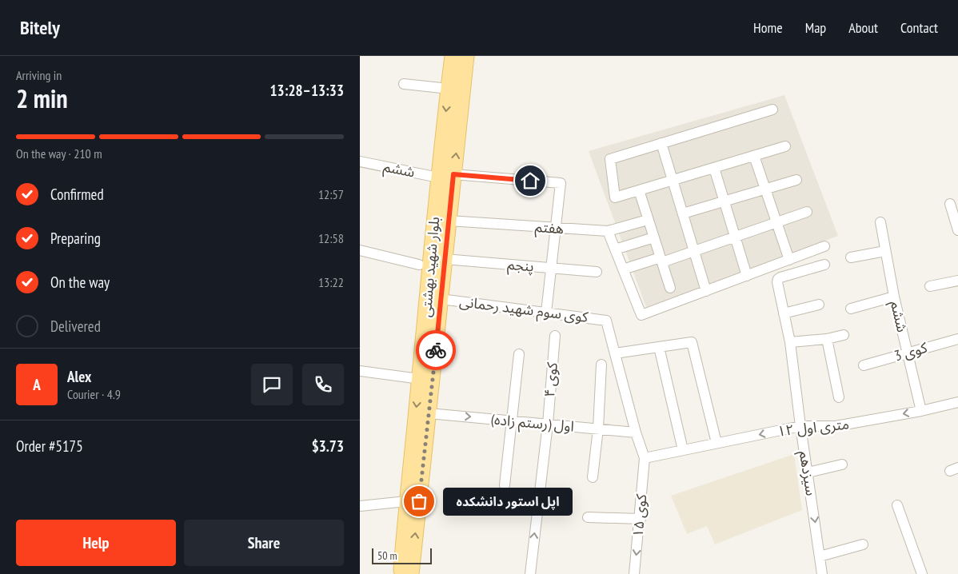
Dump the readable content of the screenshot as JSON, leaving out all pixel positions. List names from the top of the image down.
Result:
{
  "streets": {
    "main road": ["بلوار شهید بهشتی"],
    "street": [
      "ششم",
      "هفتم",
      "پنجم",
      "کوی سوم شهید رحمانی",
      "کوی 3",
      "کوی ۴",
      "اول (رستم زاده)",
      "۱۲ متری اول",
      "سیزدهم",
      "کوی ۱۵"
    ]
  },
  "crossings": [
    ["ششم", "بلوار شهید بهشتی"],
    ["ششم", "کوی 3"],
    ["ششم", "۱۲ متری اول"],
    ["هفتم", "بلوار شهید بهشتی"],
    ["پنجم", "بلوار شهید بهشتی"],
    ["بلوار شهید بهشتی", "کوی سوم شهید رحمانی"],
    ["بلوار شهید بهشتی", "اول (رستم زاده)"],
    ["کوی ۴", "اول (رستم زاده)"],
    ["۱۲ متری اول", "سیزدهم"],
    ["۱۲ متری اول", "کوی ۱۵"]
  ],
  "one_way": ["اول (رستم زاده)", "کوی ۱۵"],
  "places": ["اپل استور دانشکده"],
  "scale_bar": "50 m",
  "page": {
    "header": "Bitely",
    "nav": [
      "Home",
      "Map",
      "About",
      "Contact"
    ],
    "heading": ["2 min", "Arriving in", "13:28–13:33"],
    "panel": [
      "Alex",
      "Courier · 4.9",
      "Order #5175",
      "$3.73"
    ],
    "bar": "On the way · 210 m",
    "list": [
      ["Confirmed", "12:57"],
      ["Preparing", "12:58"],
      ["On the way", "13:22"],
      "Delivered"
    ],
    "round": "A",
    "bubble": "اپل استور دانشکده",
    "buttons": ["Help", "Share"],
    "scale": "50 m"
  }
}
